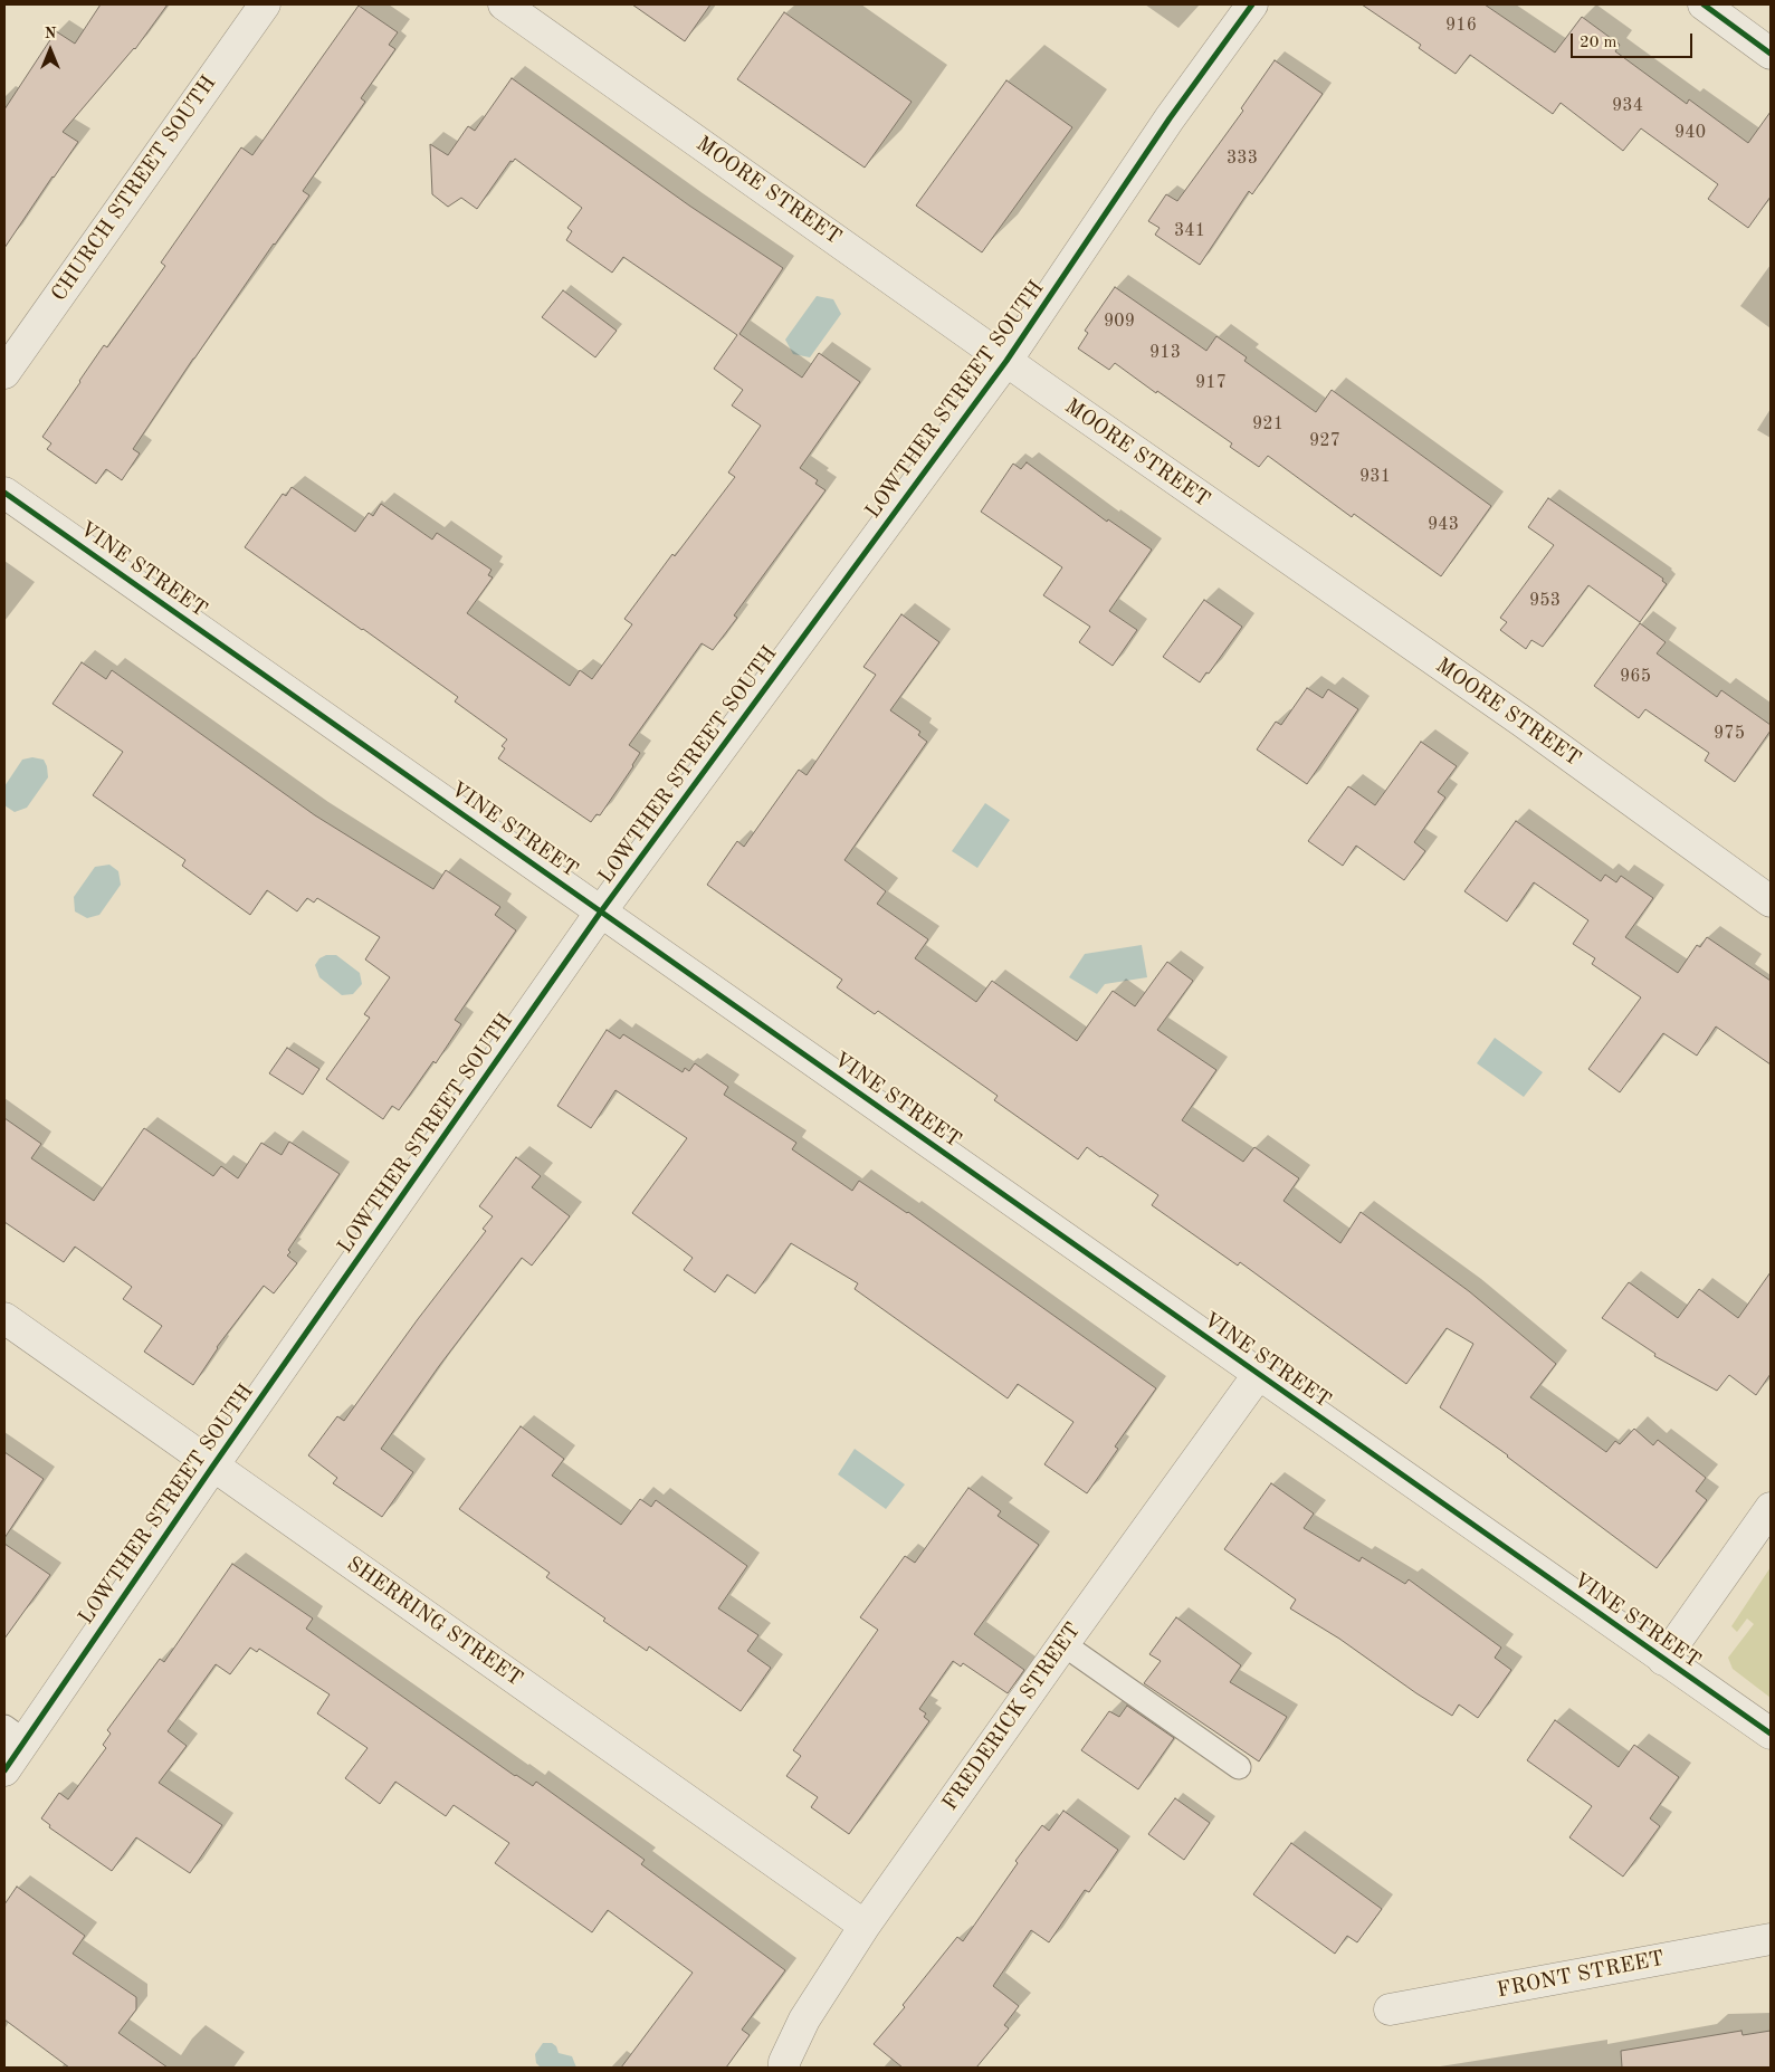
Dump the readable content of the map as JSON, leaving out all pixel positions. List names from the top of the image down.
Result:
{
  "streets": {
    "street": [
      "CHURCH STREET SOUTH",
      "MOORE STREET",
      "LOWTHER STREET SOUTH",
      "VINE STREET",
      "SHERRING STREET",
      "FREDERICK STREET",
      "FRONT STREET"
    ]
  },
  "crossings": [
    ["MOORE STREET", "LOWTHER STREET SOUTH"],
    ["LOWTHER STREET SOUTH", "VINE STREET"],
    ["LOWTHER STREET SOUTH", "SHERRING STREET"],
    ["VINE STREET", "FREDERICK STREET"],
    ["SHERRING STREET", "FREDERICK STREET"]
  ],
  "house_numbers": [
    "916",
    "934",
    "940",
    "333",
    "341",
    "909",
    "913",
    "917",
    "921",
    "927",
    "931",
    "943",
    "953",
    "965",
    "975"
  ],
  "scale_bar": "20 m",
  "north": "top"
}
